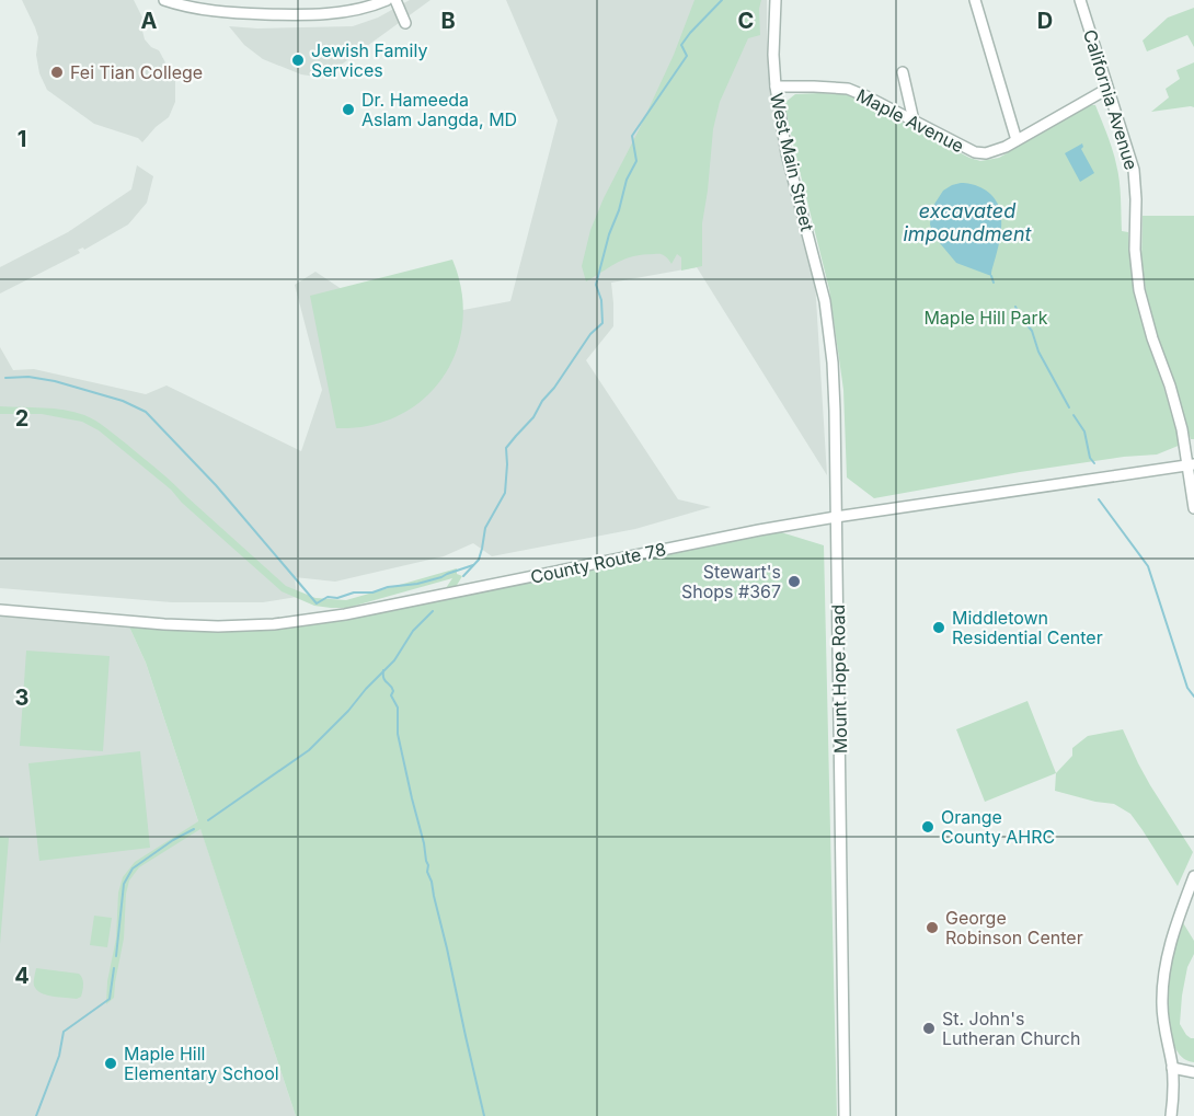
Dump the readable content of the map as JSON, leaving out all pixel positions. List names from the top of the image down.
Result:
{
  "streets": {
    "street": [
      "California Avenue",
      "Maple Avenue",
      "West Main Street",
      "County Route 78",
      "Mount Hope Road"
    ]
  },
  "crossings": [
    ["California Avenue", "Maple Avenue"],
    ["California Avenue", "County Route 78"],
    ["Maple Avenue", "West Main Street"],
    ["West Main Street", "Mount Hope Road"],
    ["County Route 78", "Mount Hope Road"]
  ],
  "water": ["excavated impoundment"],
  "parks": ["Maple Hill Park"],
  "places": [
    "Jewish Family Services",
    "Fei Tian College",
    "Dr. Hameeda Aslam Jangda, MD",
    "Stewart's Shops #367",
    "Middletown Residential Center",
    "Orange County AHRC",
    "George Robinson Center",
    "St. John's Lutheran Church",
    "Maple Hill Elementary School"
  ],
  "grid": {
    "columns": [
      "A",
      "B",
      "C",
      "D"
    ],
    "rows": [
      "1",
      "2",
      "3",
      "4"
    ]
  }
}
